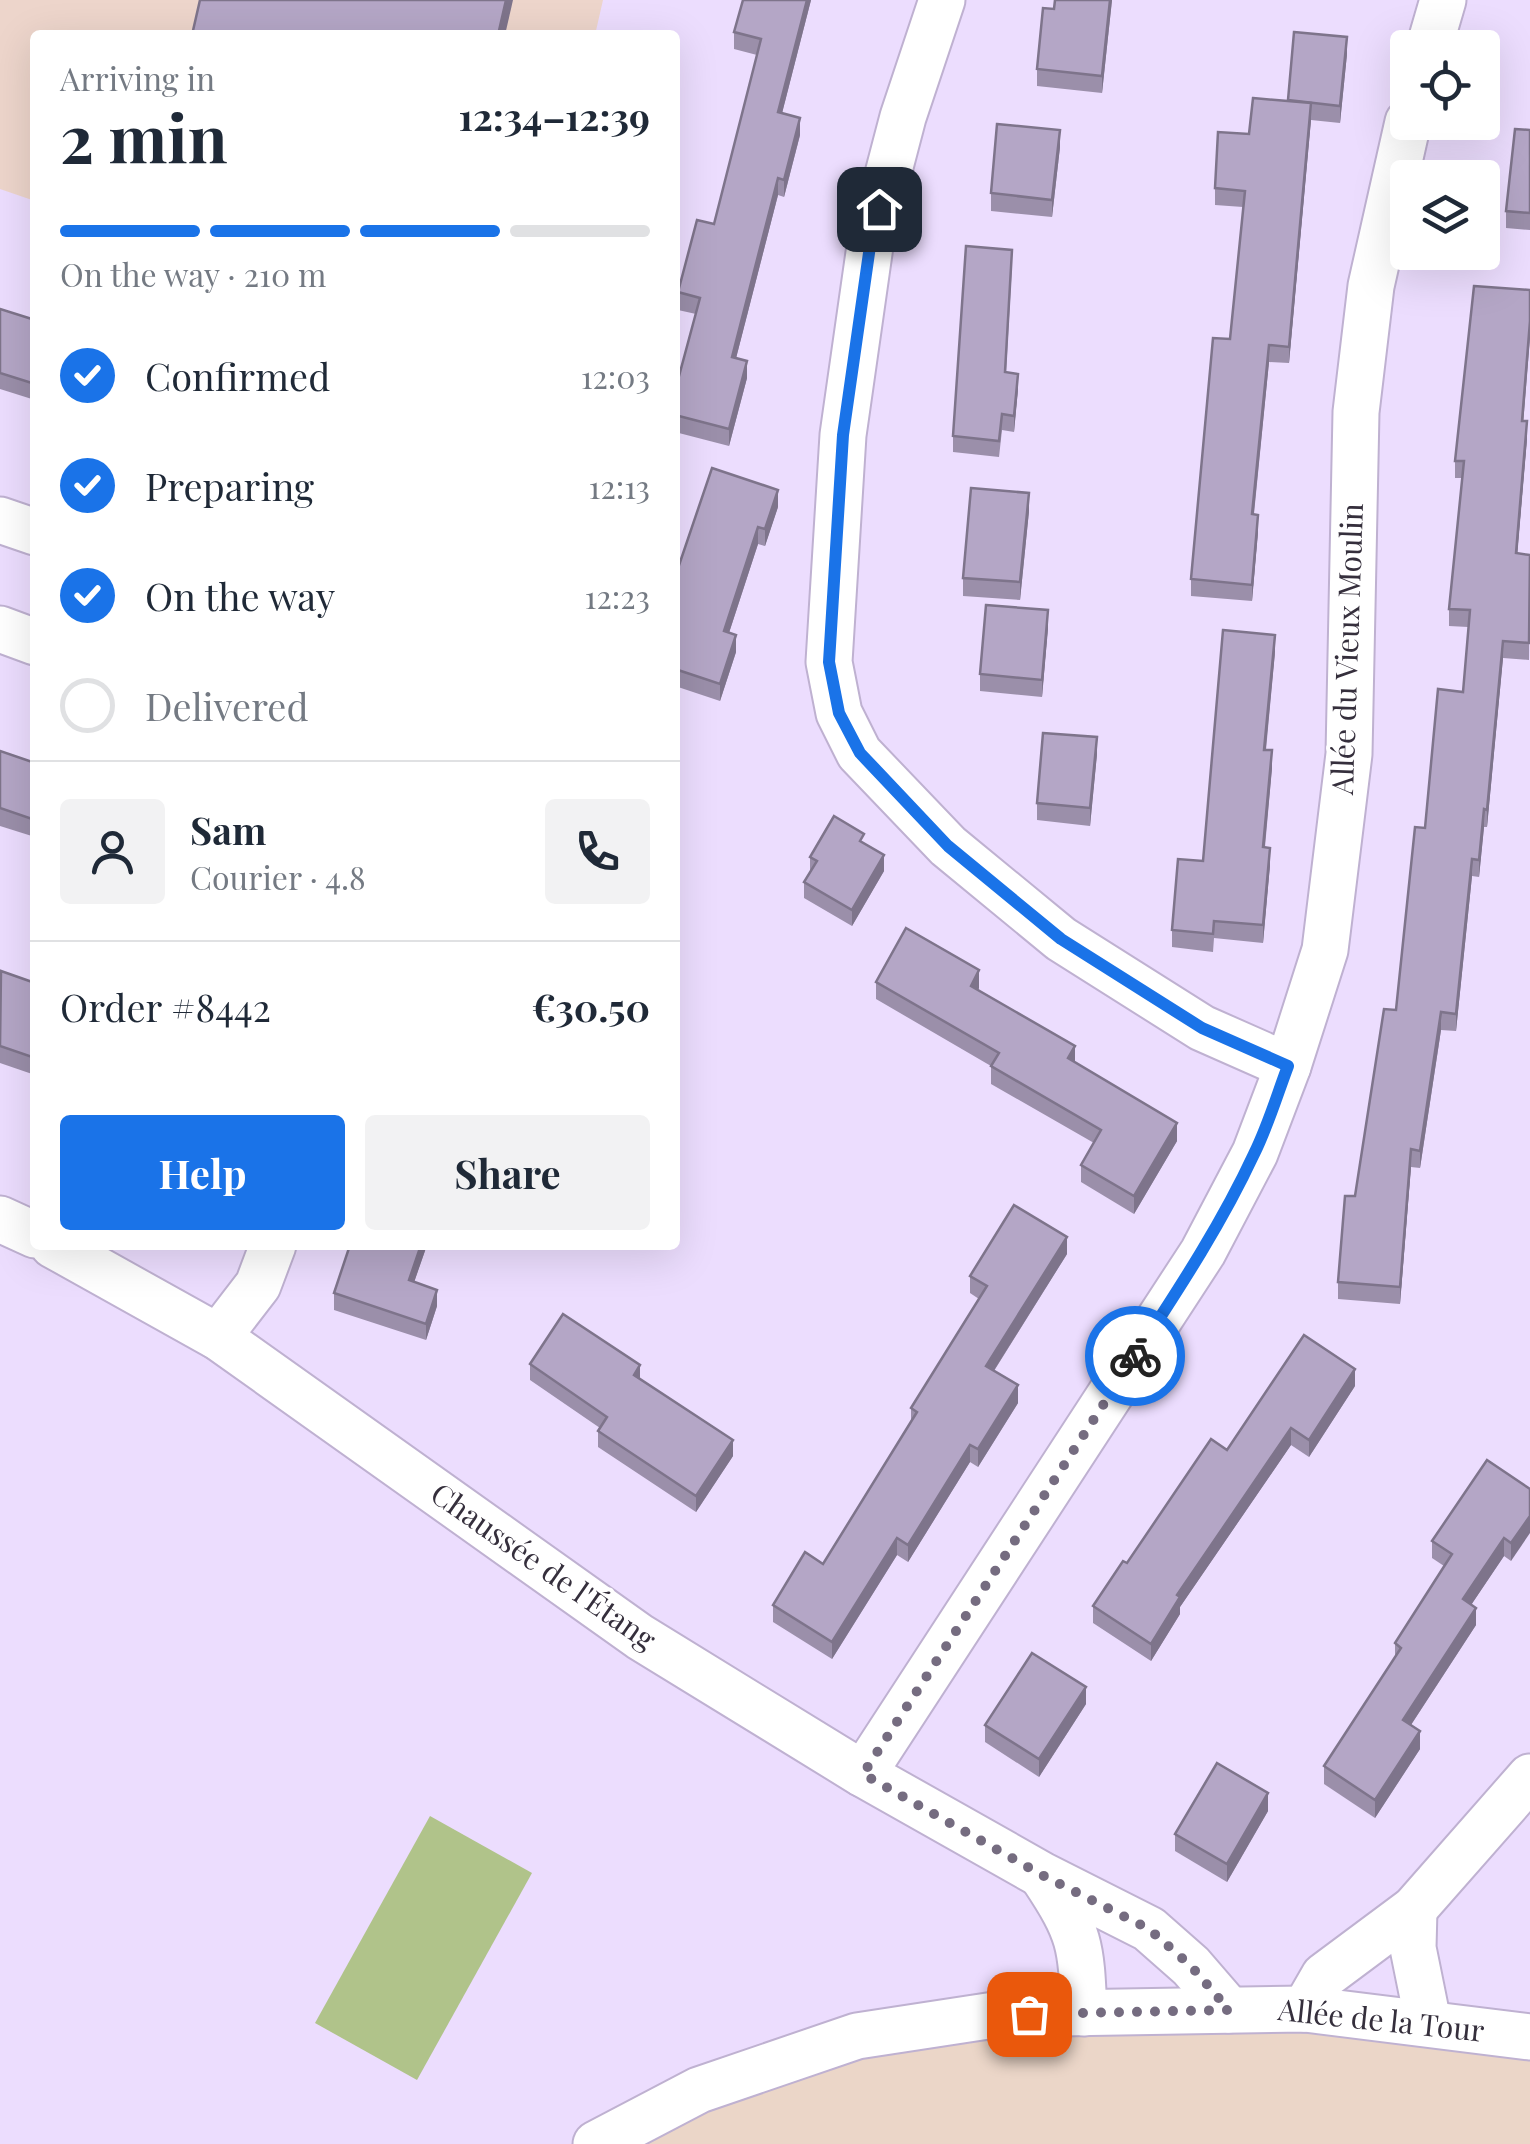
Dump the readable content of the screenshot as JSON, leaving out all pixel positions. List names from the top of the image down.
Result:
{
  "streets": {
    "street": ["Allée du Vieux Moulin", "Chaussée de l'Étang", "Allée de la Tour"]
  },
  "crossings": [
    ["Allée du Vieux Moulin", "Chaussée de l'Étang"],
    ["Chaussée de l'Étang", "Allée de la Tour"]
  ],
  "page": {
    "heading": ["2 min", "Arriving in", "12:34–12:39"],
    "panel": [
      "Sam",
      "Courier · 4.8",
      "Order #8442",
      "€30.50"
    ],
    "bar": "On the way · 210 m",
    "list": [
      ["Confirmed", "12:03"],
      ["Preparing", "12:13"],
      ["On the way", "12:23"],
      "Delivered"
    ],
    "buttons": ["Help", "Share"]
  }
}
